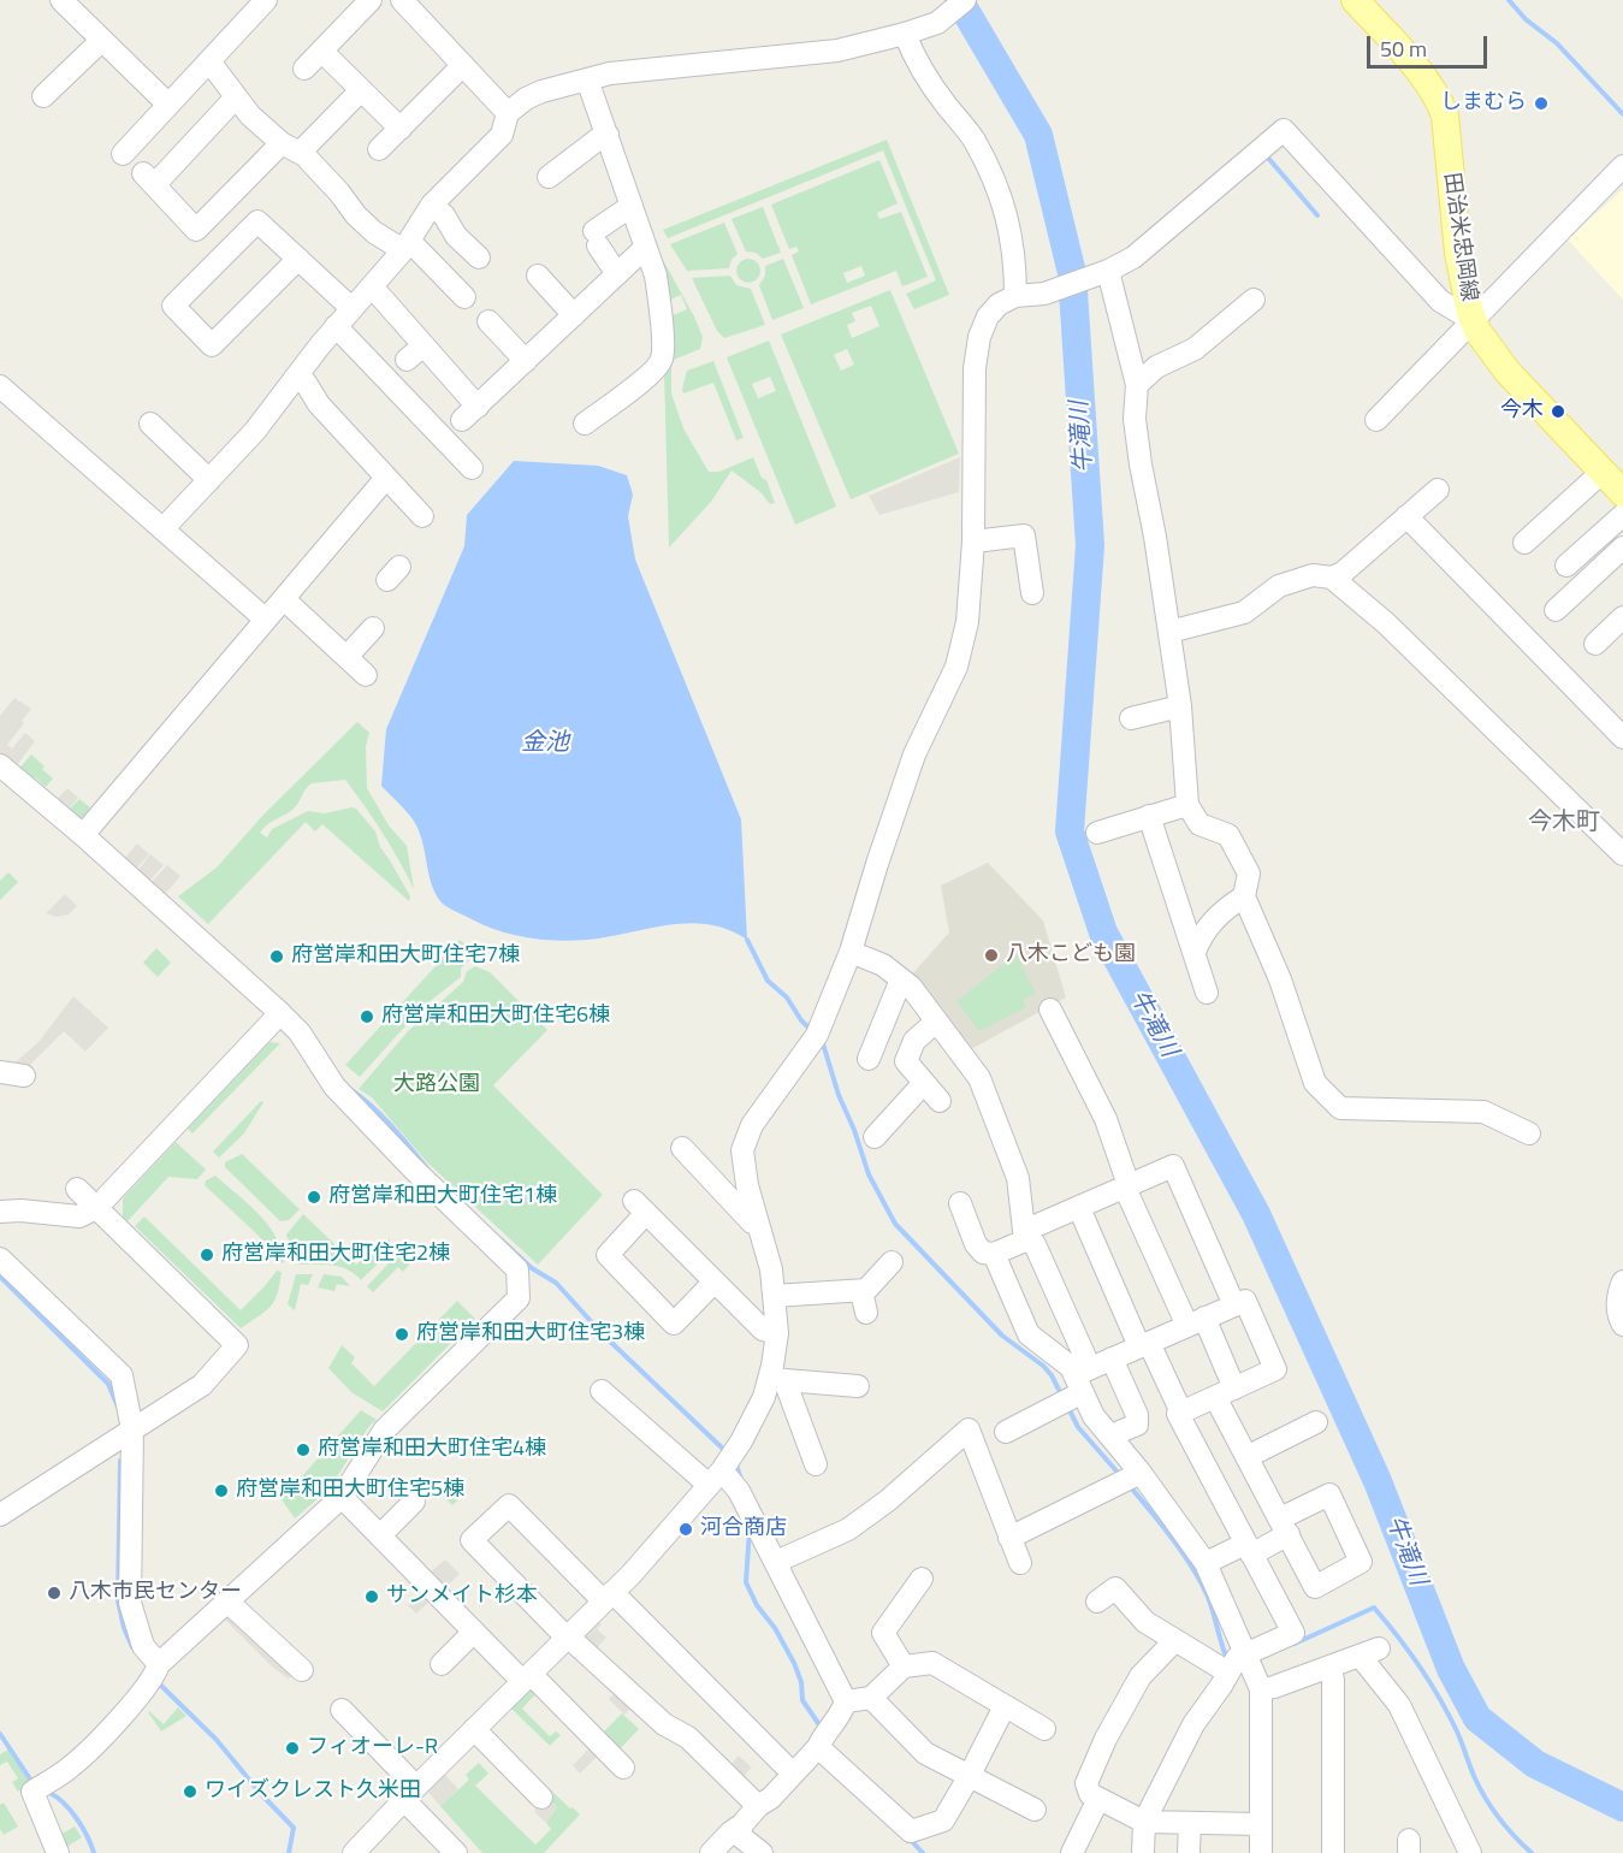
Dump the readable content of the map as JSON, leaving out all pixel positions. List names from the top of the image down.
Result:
{
  "streets": {
    "main road": ["田治米忠岡線"]
  },
  "districts": ["今木町"],
  "water": ["牛滝川", "金池"],
  "parks": ["大路公園"],
  "places": [
    "しまむら",
    "今木",
    "八木こども園",
    "府営岸和田大町住宅7棟",
    "府営岸和田大町住宅6棟",
    "府営岸和田大町住宅1棟",
    "府営岸和田大町住宅2棟",
    "府営岸和田大町住宅3棟",
    "府営岸和田大町住宅4棟",
    "府営岸和田大町住宅5棟",
    "河合商店",
    "八木市民センター",
    "サンメイト杉本",
    "フィオーレ-R",
    "ワイズクレスト久米田"
  ],
  "scale_bar": "50 m"
}
